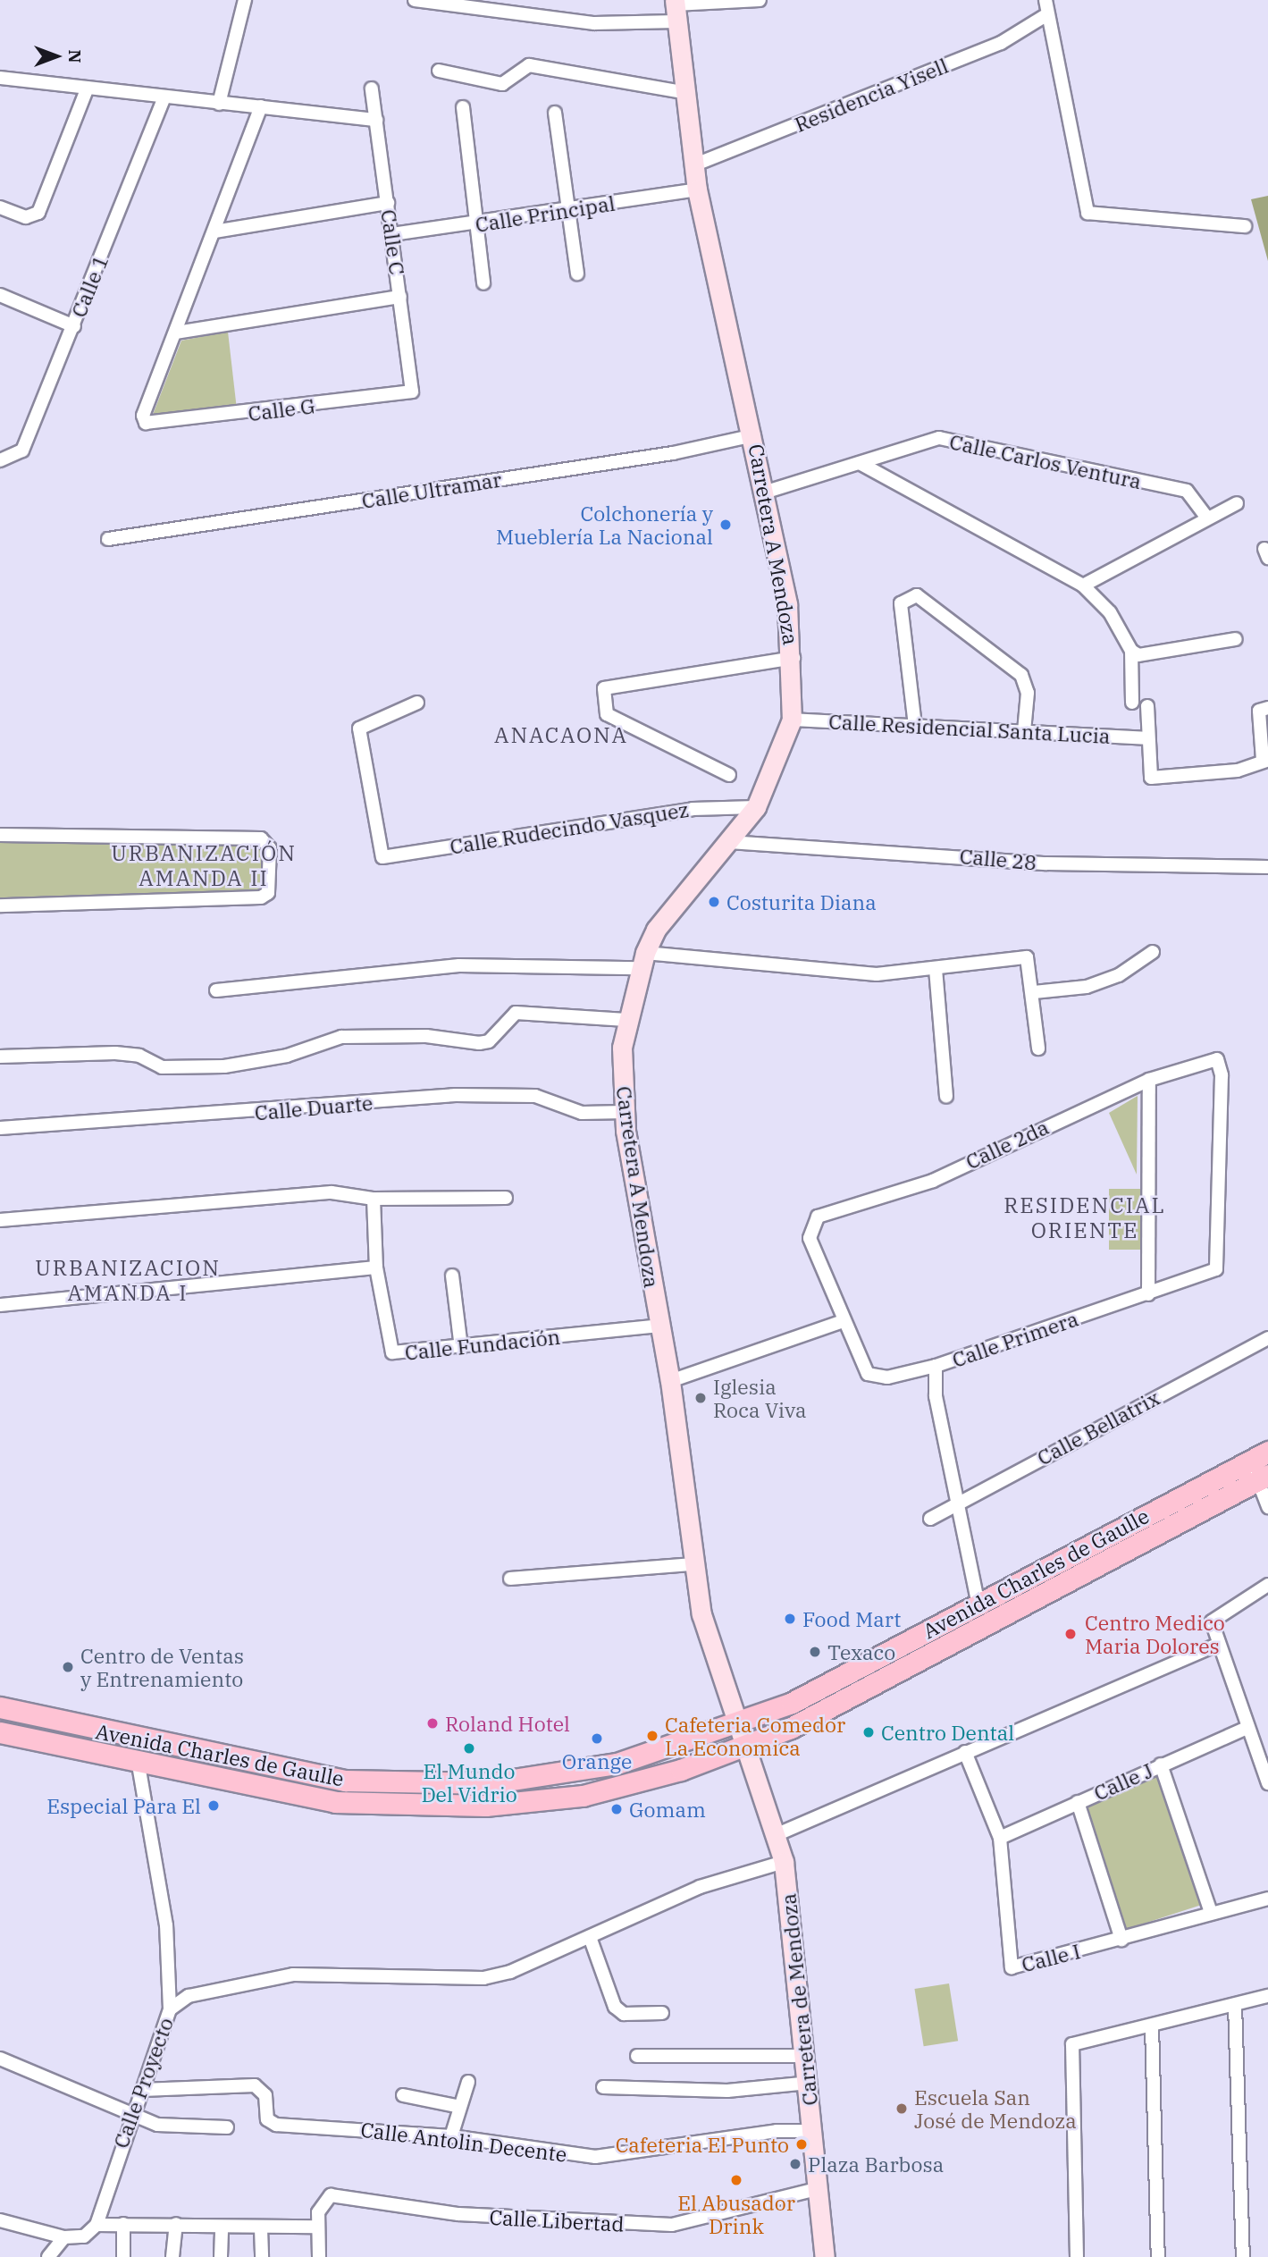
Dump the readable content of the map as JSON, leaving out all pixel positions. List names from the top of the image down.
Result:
{
  "streets": {
    "main road": ["Avenida Charles de Gaulle"],
    "street": [
      "Residencia Yisell",
      "Calle Principal",
      "Calle C",
      "Calle 1",
      "Calle G",
      "Calle Carlos Ventura",
      "Calle Ultramar",
      "Carretera A Mendoza",
      "Calle Residencial Santa Lucia",
      "Calle Rudecindo Vasquez",
      "Calle 28",
      "Calle Duarte",
      "Calle 2da",
      "Calle Primera",
      "Calle Fundación",
      "Calle Bellatrix",
      "Calle J",
      "Calle I",
      "Carretera de Mendoza",
      "Calle Proyecto",
      "Calle Antolin Decente",
      "Calle Libertad"
    ]
  },
  "crossings": [
    ["Residencia Yisell", "Carretera A Mendoza"],
    ["Calle Principal", "Calle C"],
    ["Calle Principal", "Carretera A Mendoza"],
    ["Calle C", "Calle G"],
    ["Calle Carlos Ventura", "Carretera A Mendoza"],
    ["Calle Ultramar", "Carretera A Mendoza"],
    ["Carretera A Mendoza", "Calle Residencial Santa Lucia"],
    ["Carretera A Mendoza", "Calle Rudecindo Vasquez"],
    ["Carretera A Mendoza", "Calle 28"],
    ["Carretera A Mendoza", "Calle Duarte"],
    ["Carretera A Mendoza", "Calle Fundación"],
    ["Carretera A Mendoza", "Avenida Charles de Gaulle"],
    ["Carretera A Mendoza", "Carretera de Mendoza"],
    ["Calle 2da", "Calle Primera"],
    ["Avenida Charles de Gaulle", "Carretera de Mendoza"],
    ["Avenida Charles de Gaulle", "Calle Proyecto"],
    ["Calle J", "Calle I"],
    ["Carretera de Mendoza", "Calle Antolin Decente"],
    ["Carretera de Mendoza", "Calle Libertad"],
    ["Calle Proyecto", "Calle Antolin Decente"]
  ],
  "districts": [
    "ANACAONA",
    "URBANIZACIÓN AMANDA II",
    "RESIDENCIAL ORIENTE",
    "URBANIZACION AMANDA I"
  ],
  "places": [
    "Colchonería y Mueblería La Nacional",
    "Costurita Diana",
    "Iglesia Roca Viva",
    "Food Mart",
    "Centro Medico Maria Dolores",
    "Texaco",
    "Centro de Ventas y Entrenamiento",
    "Roland Hotel",
    "Centro Dental",
    "Cafeteria Comedor La Economica",
    "Orange",
    "El Mundo Del Vidrio",
    "Especial Para El",
    "Gomam",
    "Escuela San José de Mendoza",
    "Cafeteria El Punto",
    "Plaza Barbosa",
    "El Abusador Drink"
  ],
  "north": "right"
}
